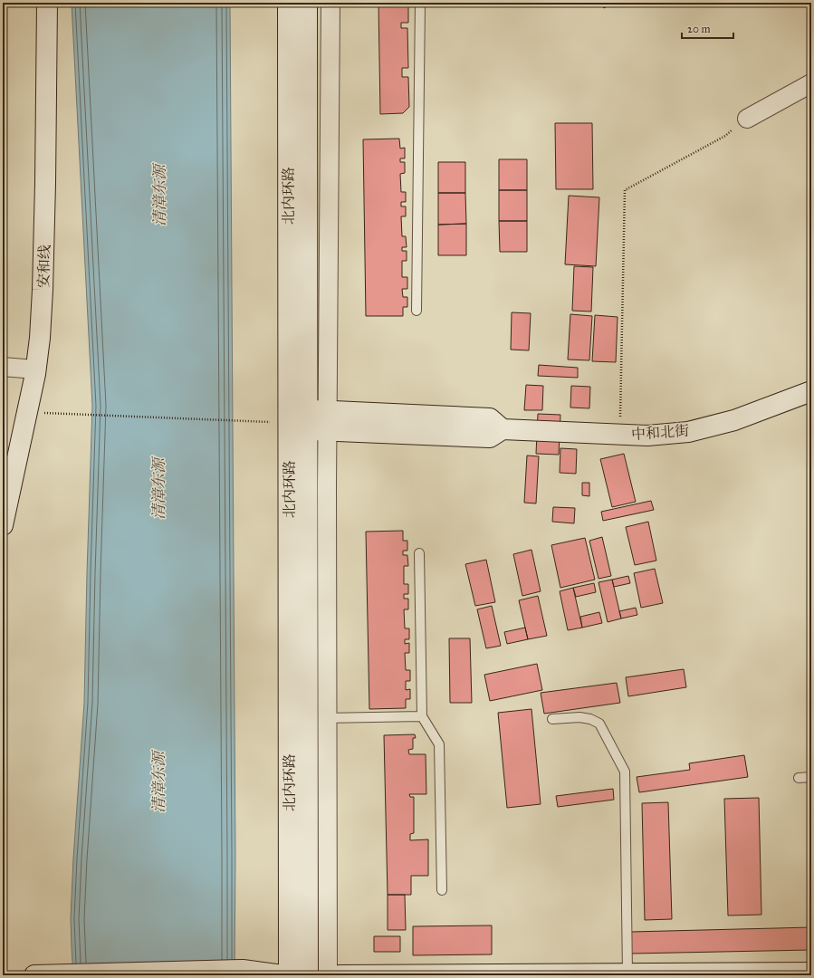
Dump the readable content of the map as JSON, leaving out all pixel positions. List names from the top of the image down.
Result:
{
  "streets": {
    "main road": ["北内环路", "安和线", "中和北街"]
  },
  "water": ["清漳东源"],
  "scale_bar": "20 m"
}
